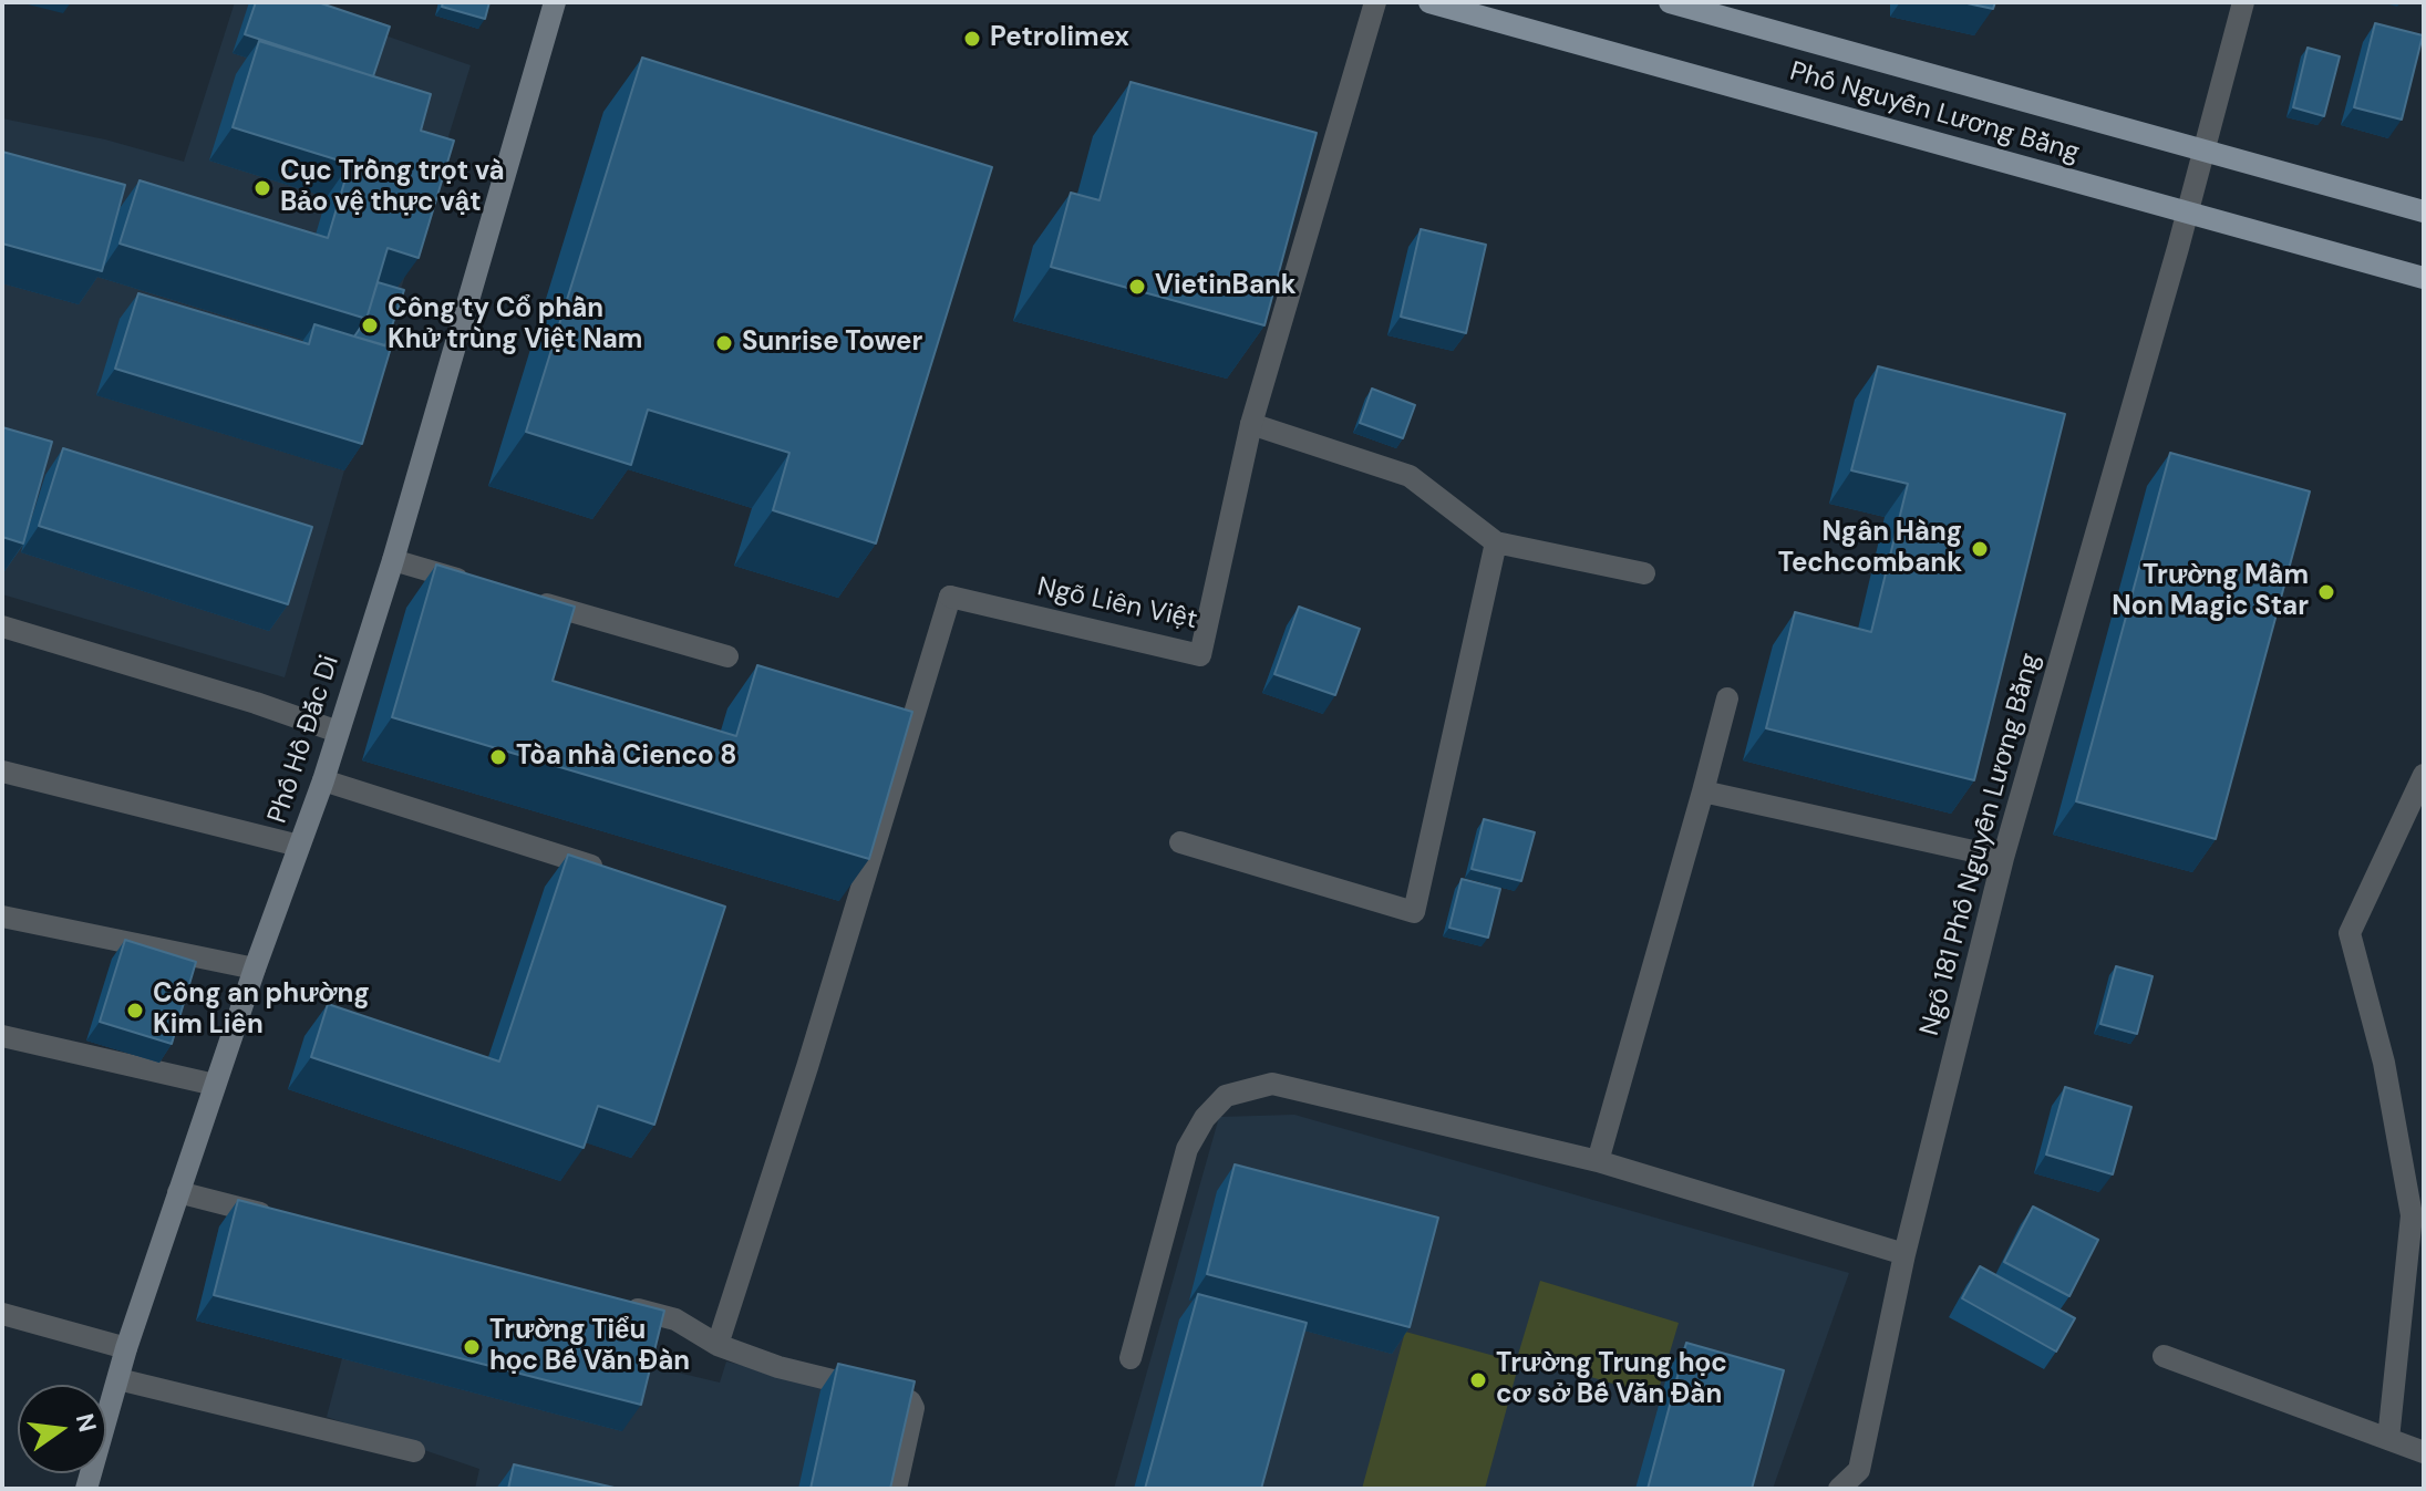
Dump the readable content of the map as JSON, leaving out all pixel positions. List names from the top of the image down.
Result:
{
  "streets": {
    "main road": ["Phố Nguyễn Lương Bằng"],
    "street": ["Ngõ Liên Việt", "Phố Hồ Đắc Di", "Ngõ 181 Phố Nguyễn Lương Bằng"]
  },
  "crossings": [
    ["Phố Nguyễn Lương Bằng", "Ngõ 181 Phố Nguyễn Lương Bằng"]
  ],
  "places": [
    "Petrolimex",
    "Cục Trồng trọt và Bảo vệ thực vật",
    "VietinBank",
    "Công ty Cổ phần Khử trùng Việt Nam",
    "Sunrise Tower",
    "Ngân Hàng Techcombank",
    "Trường Mầm Non Magic Star",
    "Tòa nhà Cienco 8",
    "Công an phường Kim Liên",
    "Trường Tiểu học Bế Văn Đàn",
    "Trường Trung học cơ sở Bế Văn Đàn"
  ],
  "north": "right"
}
